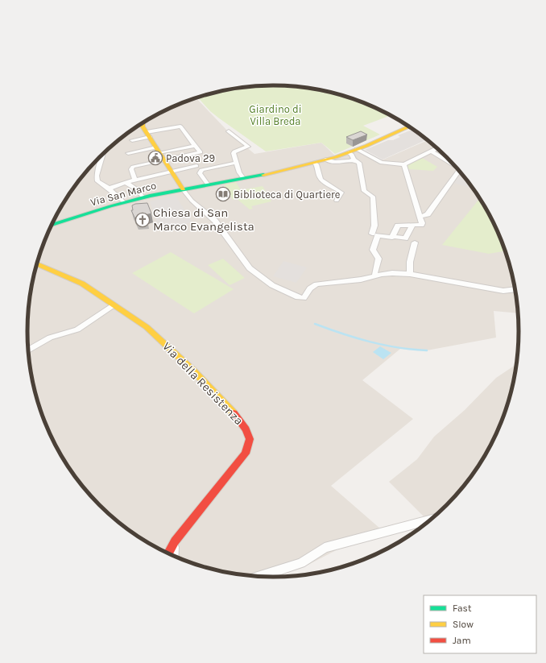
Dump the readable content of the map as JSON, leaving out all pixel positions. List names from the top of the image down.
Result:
{
  "streets": {
    "main road": ["Via San Marco", "Via della Resistenza"]
  },
  "parks": ["Giardino di Villa Breda"],
  "places": {
    "public building": ["Padova 29"],
    "library": ["Biblioteca di Quartiere"],
    "church": ["Chiesa di San Marco Evangelista"]
  },
  "legend": ["Fast", "Slow", "Jam"]
}
